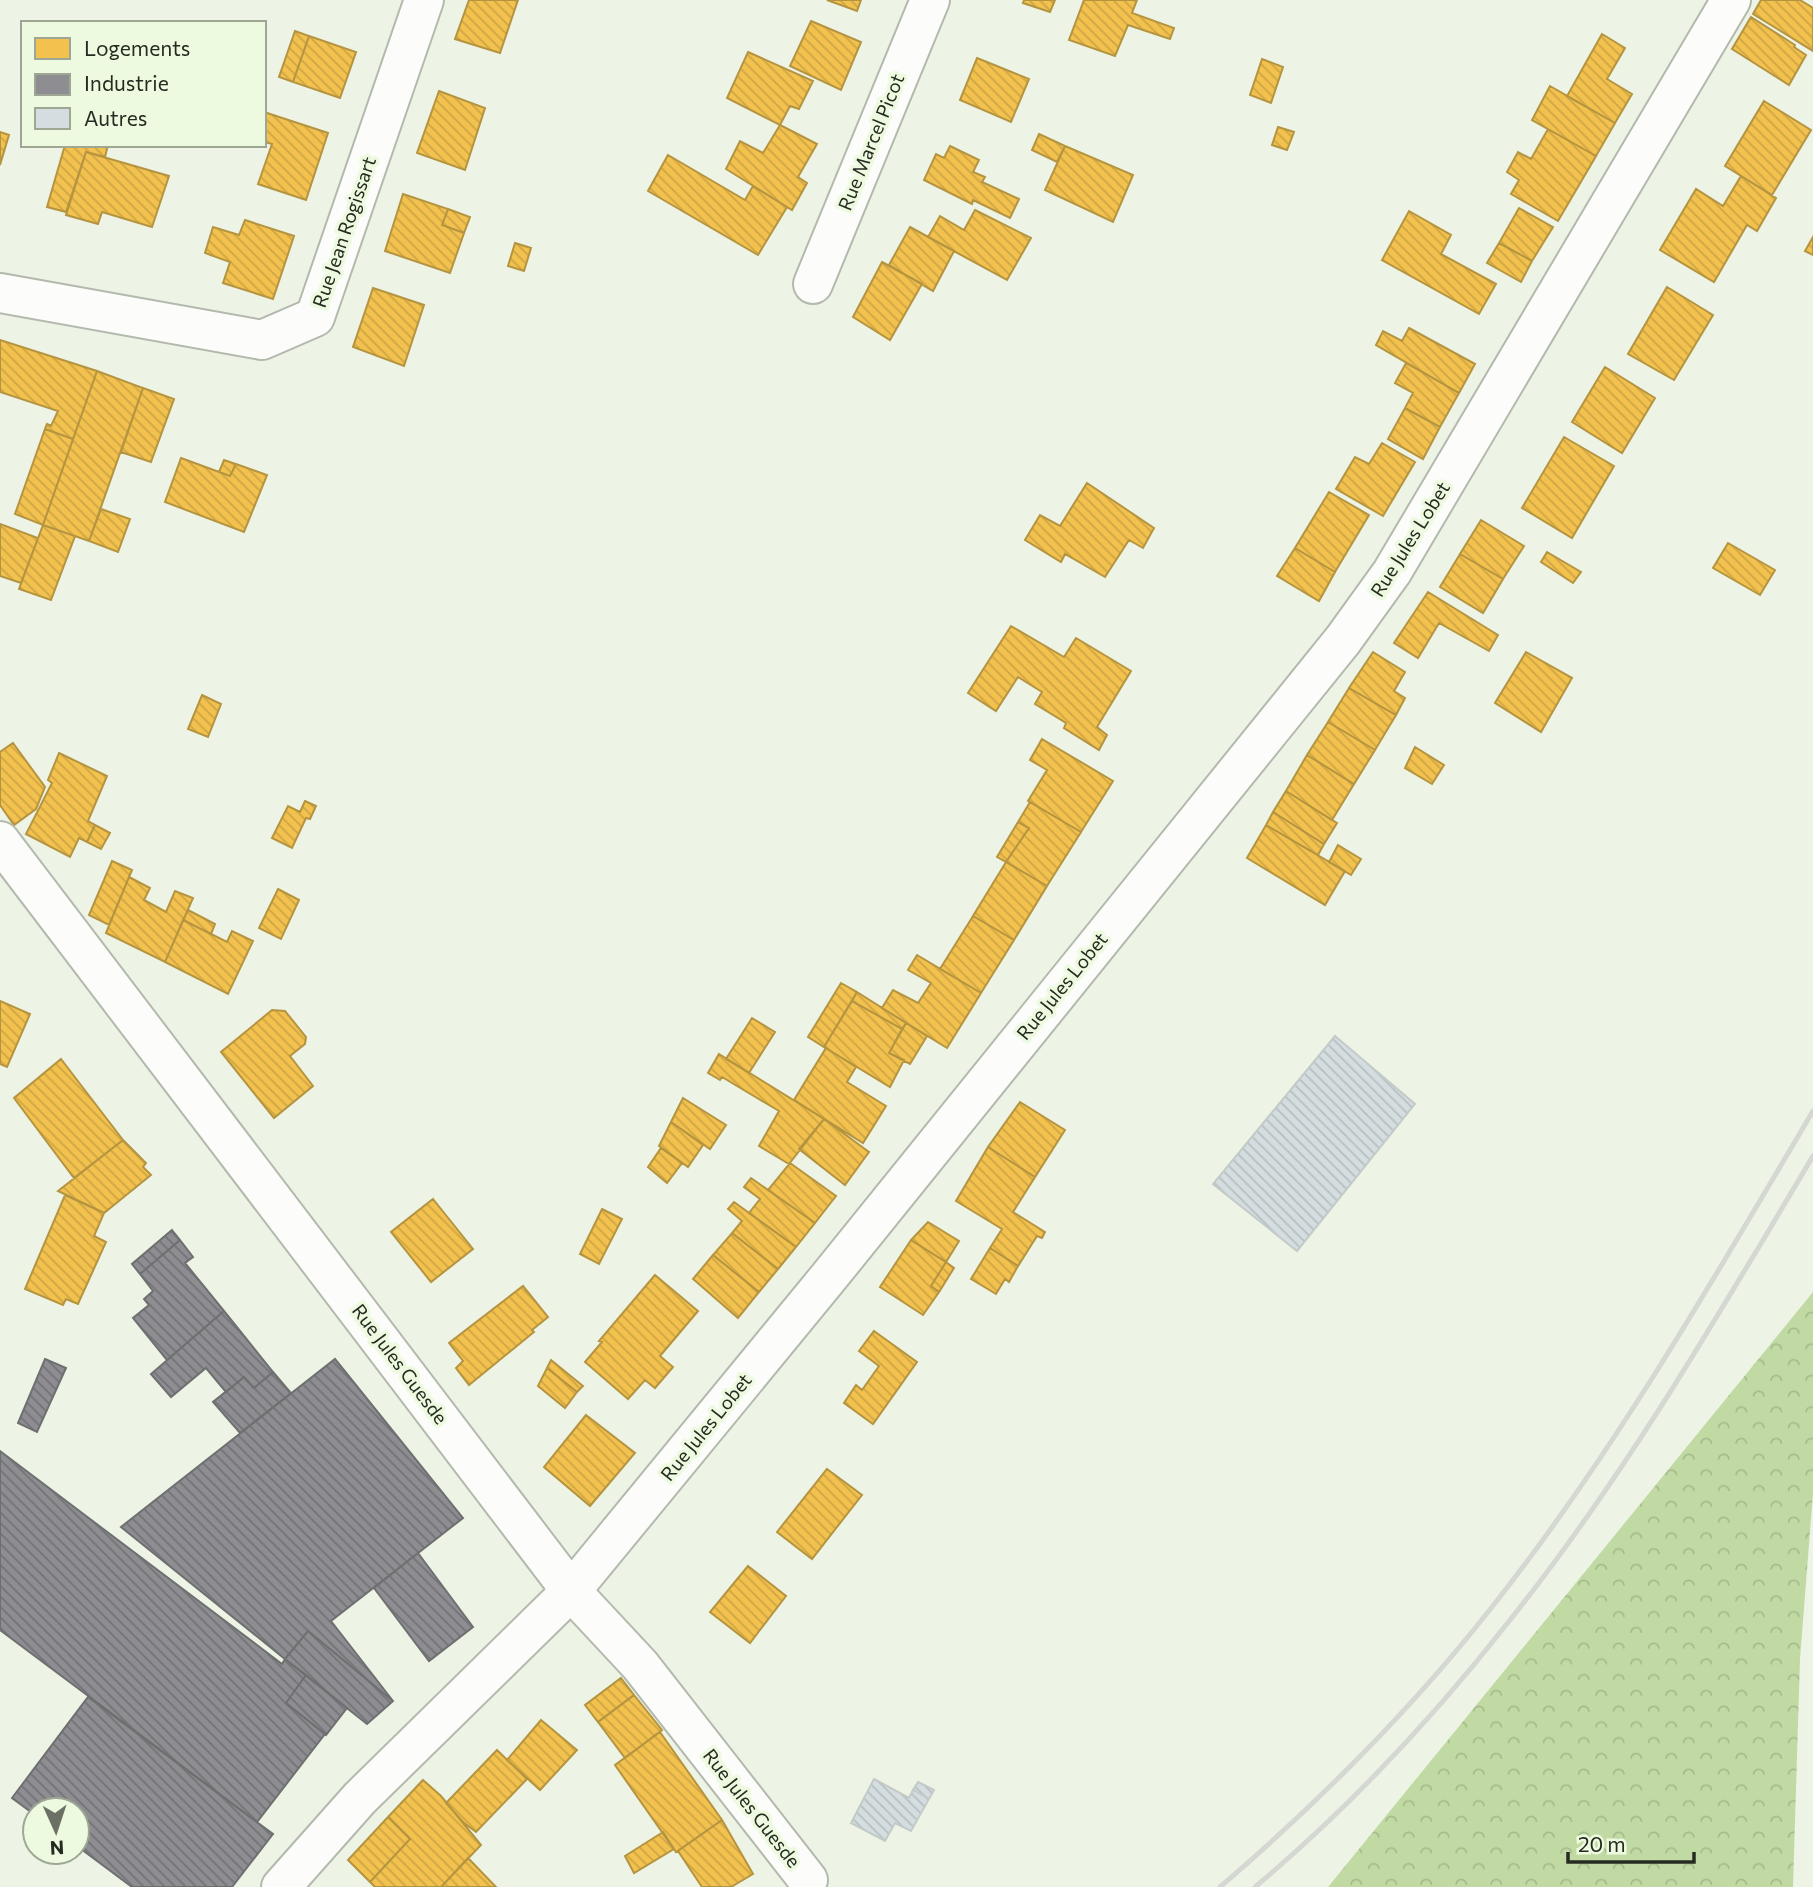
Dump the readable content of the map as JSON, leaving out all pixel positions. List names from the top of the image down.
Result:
{
  "streets": {
    "street": [
      "Rue Marcel Picot",
      "Rue Jean Rogissart",
      "Rue Jules Lobet",
      "Rue Jules Guesde"
    ]
  },
  "crossings": [
    ["Rue Jules Lobet", "Rue Jules Guesde"]
  ],
  "legend": ["Logements", "Industrie", "Autres"],
  "scale_bar": "20 m",
  "north": "bottom"
}
